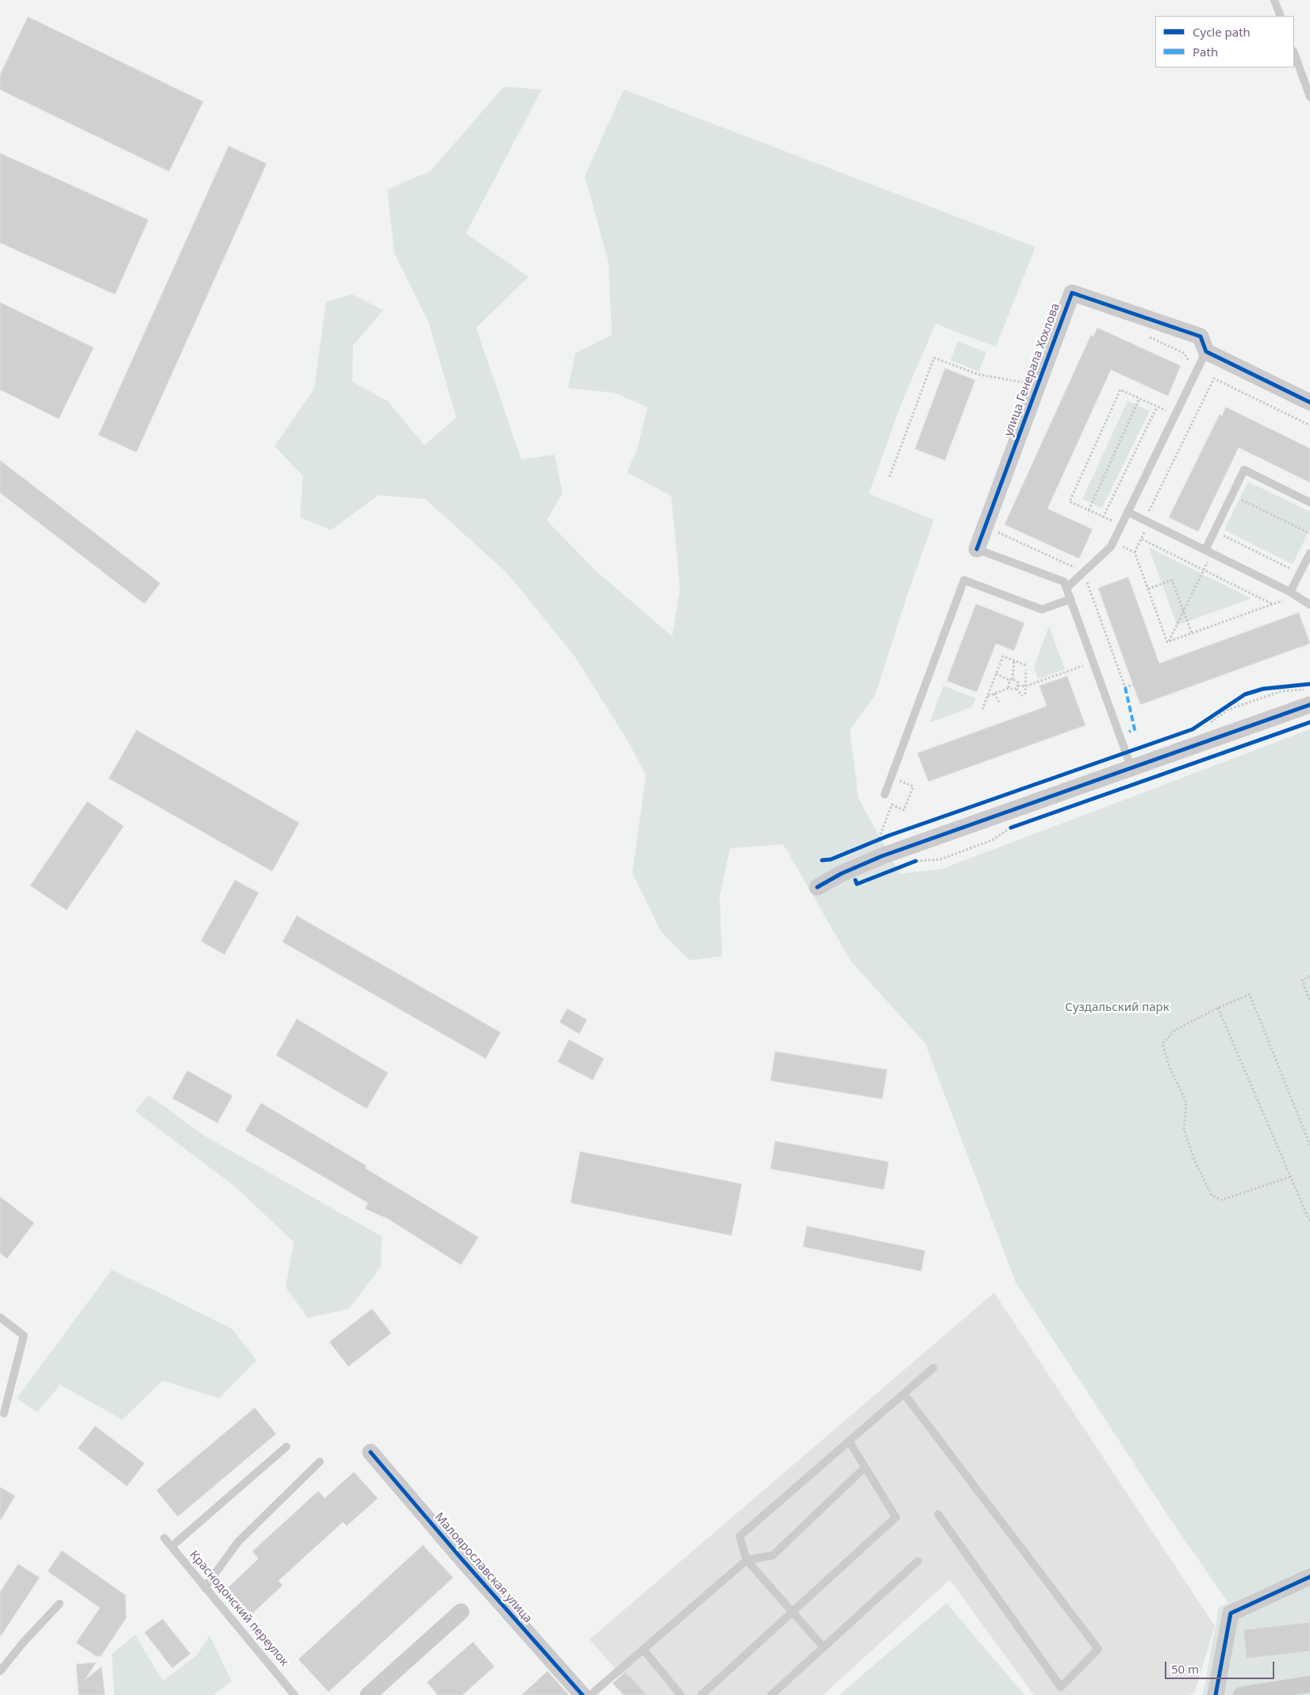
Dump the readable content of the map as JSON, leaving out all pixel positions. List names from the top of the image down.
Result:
{
  "streets": {
    "street": ["улица Генерала Хохлова", "Малоярославская улица"],
    "lane": ["Краснодонский переулок"]
  },
  "parks": ["Суздальский парк"],
  "legend": ["Cycle path", "Path"],
  "scale_bar": "50 m"
}
